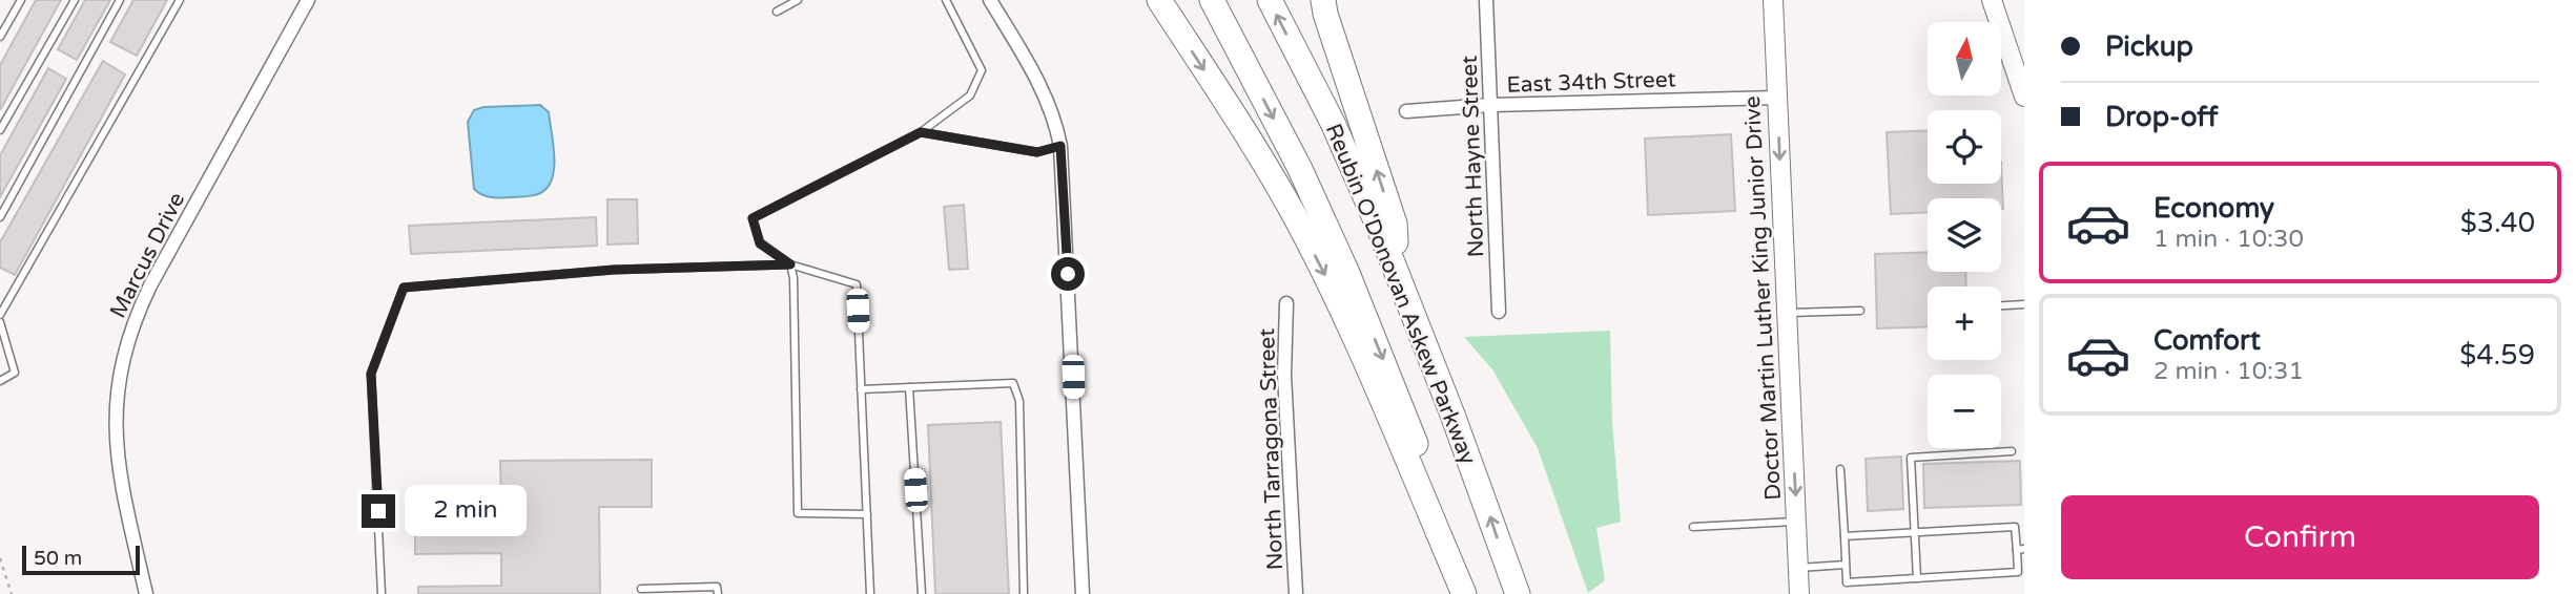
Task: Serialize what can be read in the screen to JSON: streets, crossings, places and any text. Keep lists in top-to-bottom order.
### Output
{
  "streets": {
    "highway": ["Reubin O'Donovan Askew Parkway"],
    "main road": ["Doctor Martin Luther King Junior Drive"],
    "street": [
      "East 34th Street",
      "North Hayne Street",
      "Marcus Drive",
      "North Tarragona Street"
    ]
  },
  "crossings": [
    ["East 34th Street", "North Hayne Street"],
    ["East 34th Street", "Doctor Martin Luther King Junior Drive"]
  ],
  "one_way": ["Doctor Martin Luther King Junior Drive"],
  "scale_bar": "50 m",
  "north": "top",
  "page": {
    "banner": ["Pickup", "Drop-off"],
    "map_buttons": ["+", "−"],
    "list": [
      {
        "name": "Economy",
        "note": "1 min · 10:30",
        "value": "$3.40"
      },
      {
        "name": "Comfort",
        "note": "2 min · 10:31",
        "value": "$4.59"
      }
    ],
    "buttons": "Confirm",
    "bubble": "2 min",
    "scale": "50 m"
  }
}
